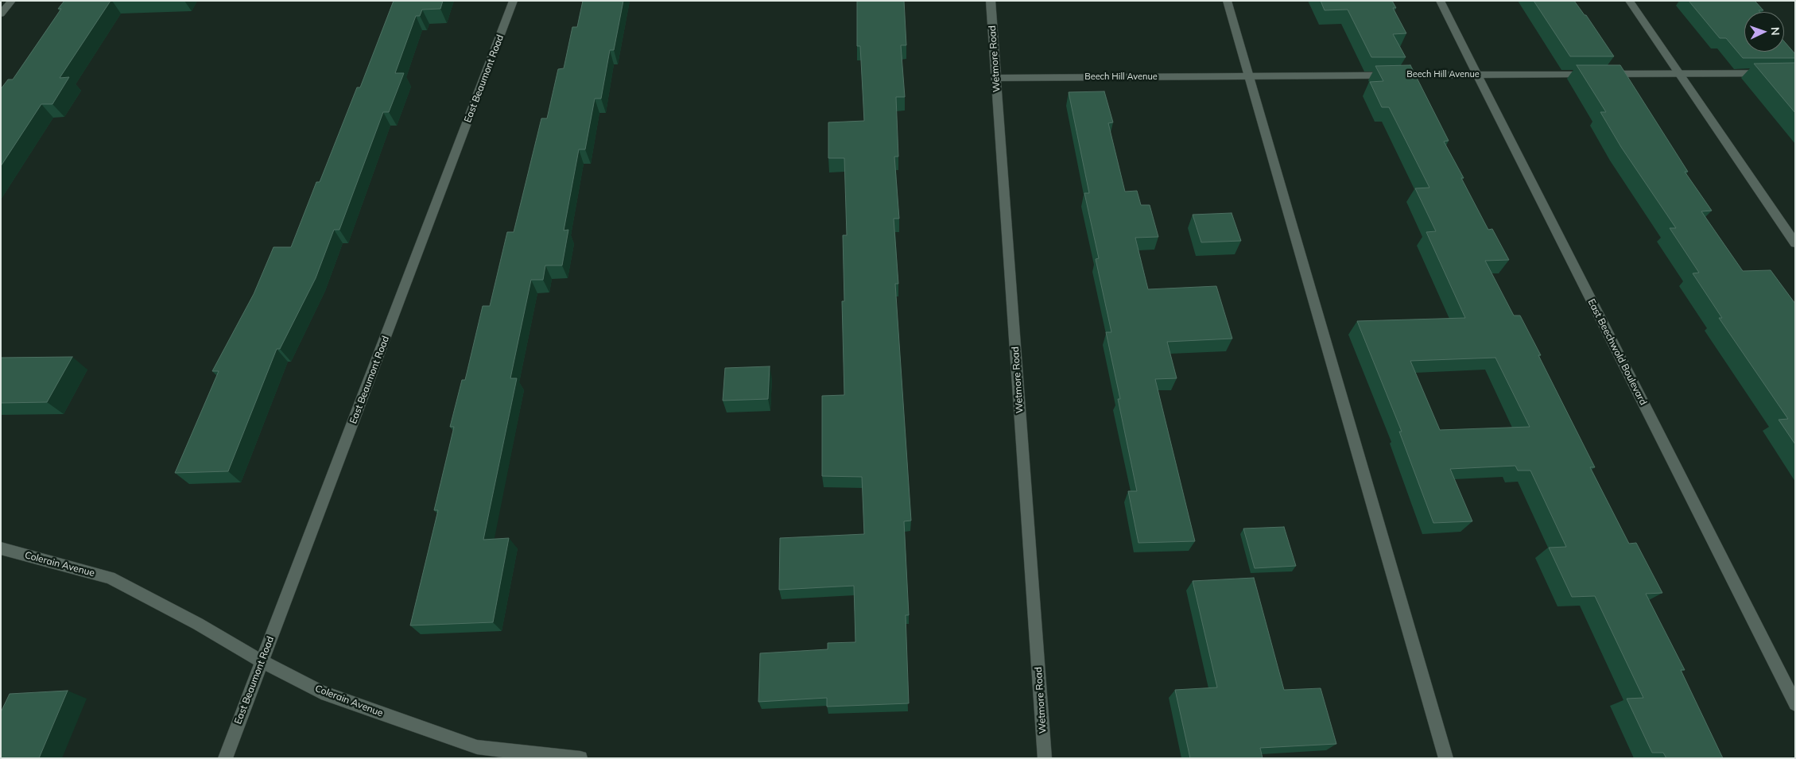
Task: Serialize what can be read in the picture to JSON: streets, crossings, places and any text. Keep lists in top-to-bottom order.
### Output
{
  "streets": {
    "street": [
      "Wetmore Road",
      "Beech Hill Avenue",
      "East Beaumont Road",
      "East Beechwold Boulevard",
      "Colerain Avenue"
    ]
  },
  "crossings": [
    ["Wetmore Road", "Beech Hill Avenue"],
    ["Beech Hill Avenue", "East Beechwold Boulevard"],
    ["East Beaumont Road", "Colerain Avenue"]
  ],
  "north": "right"
}
